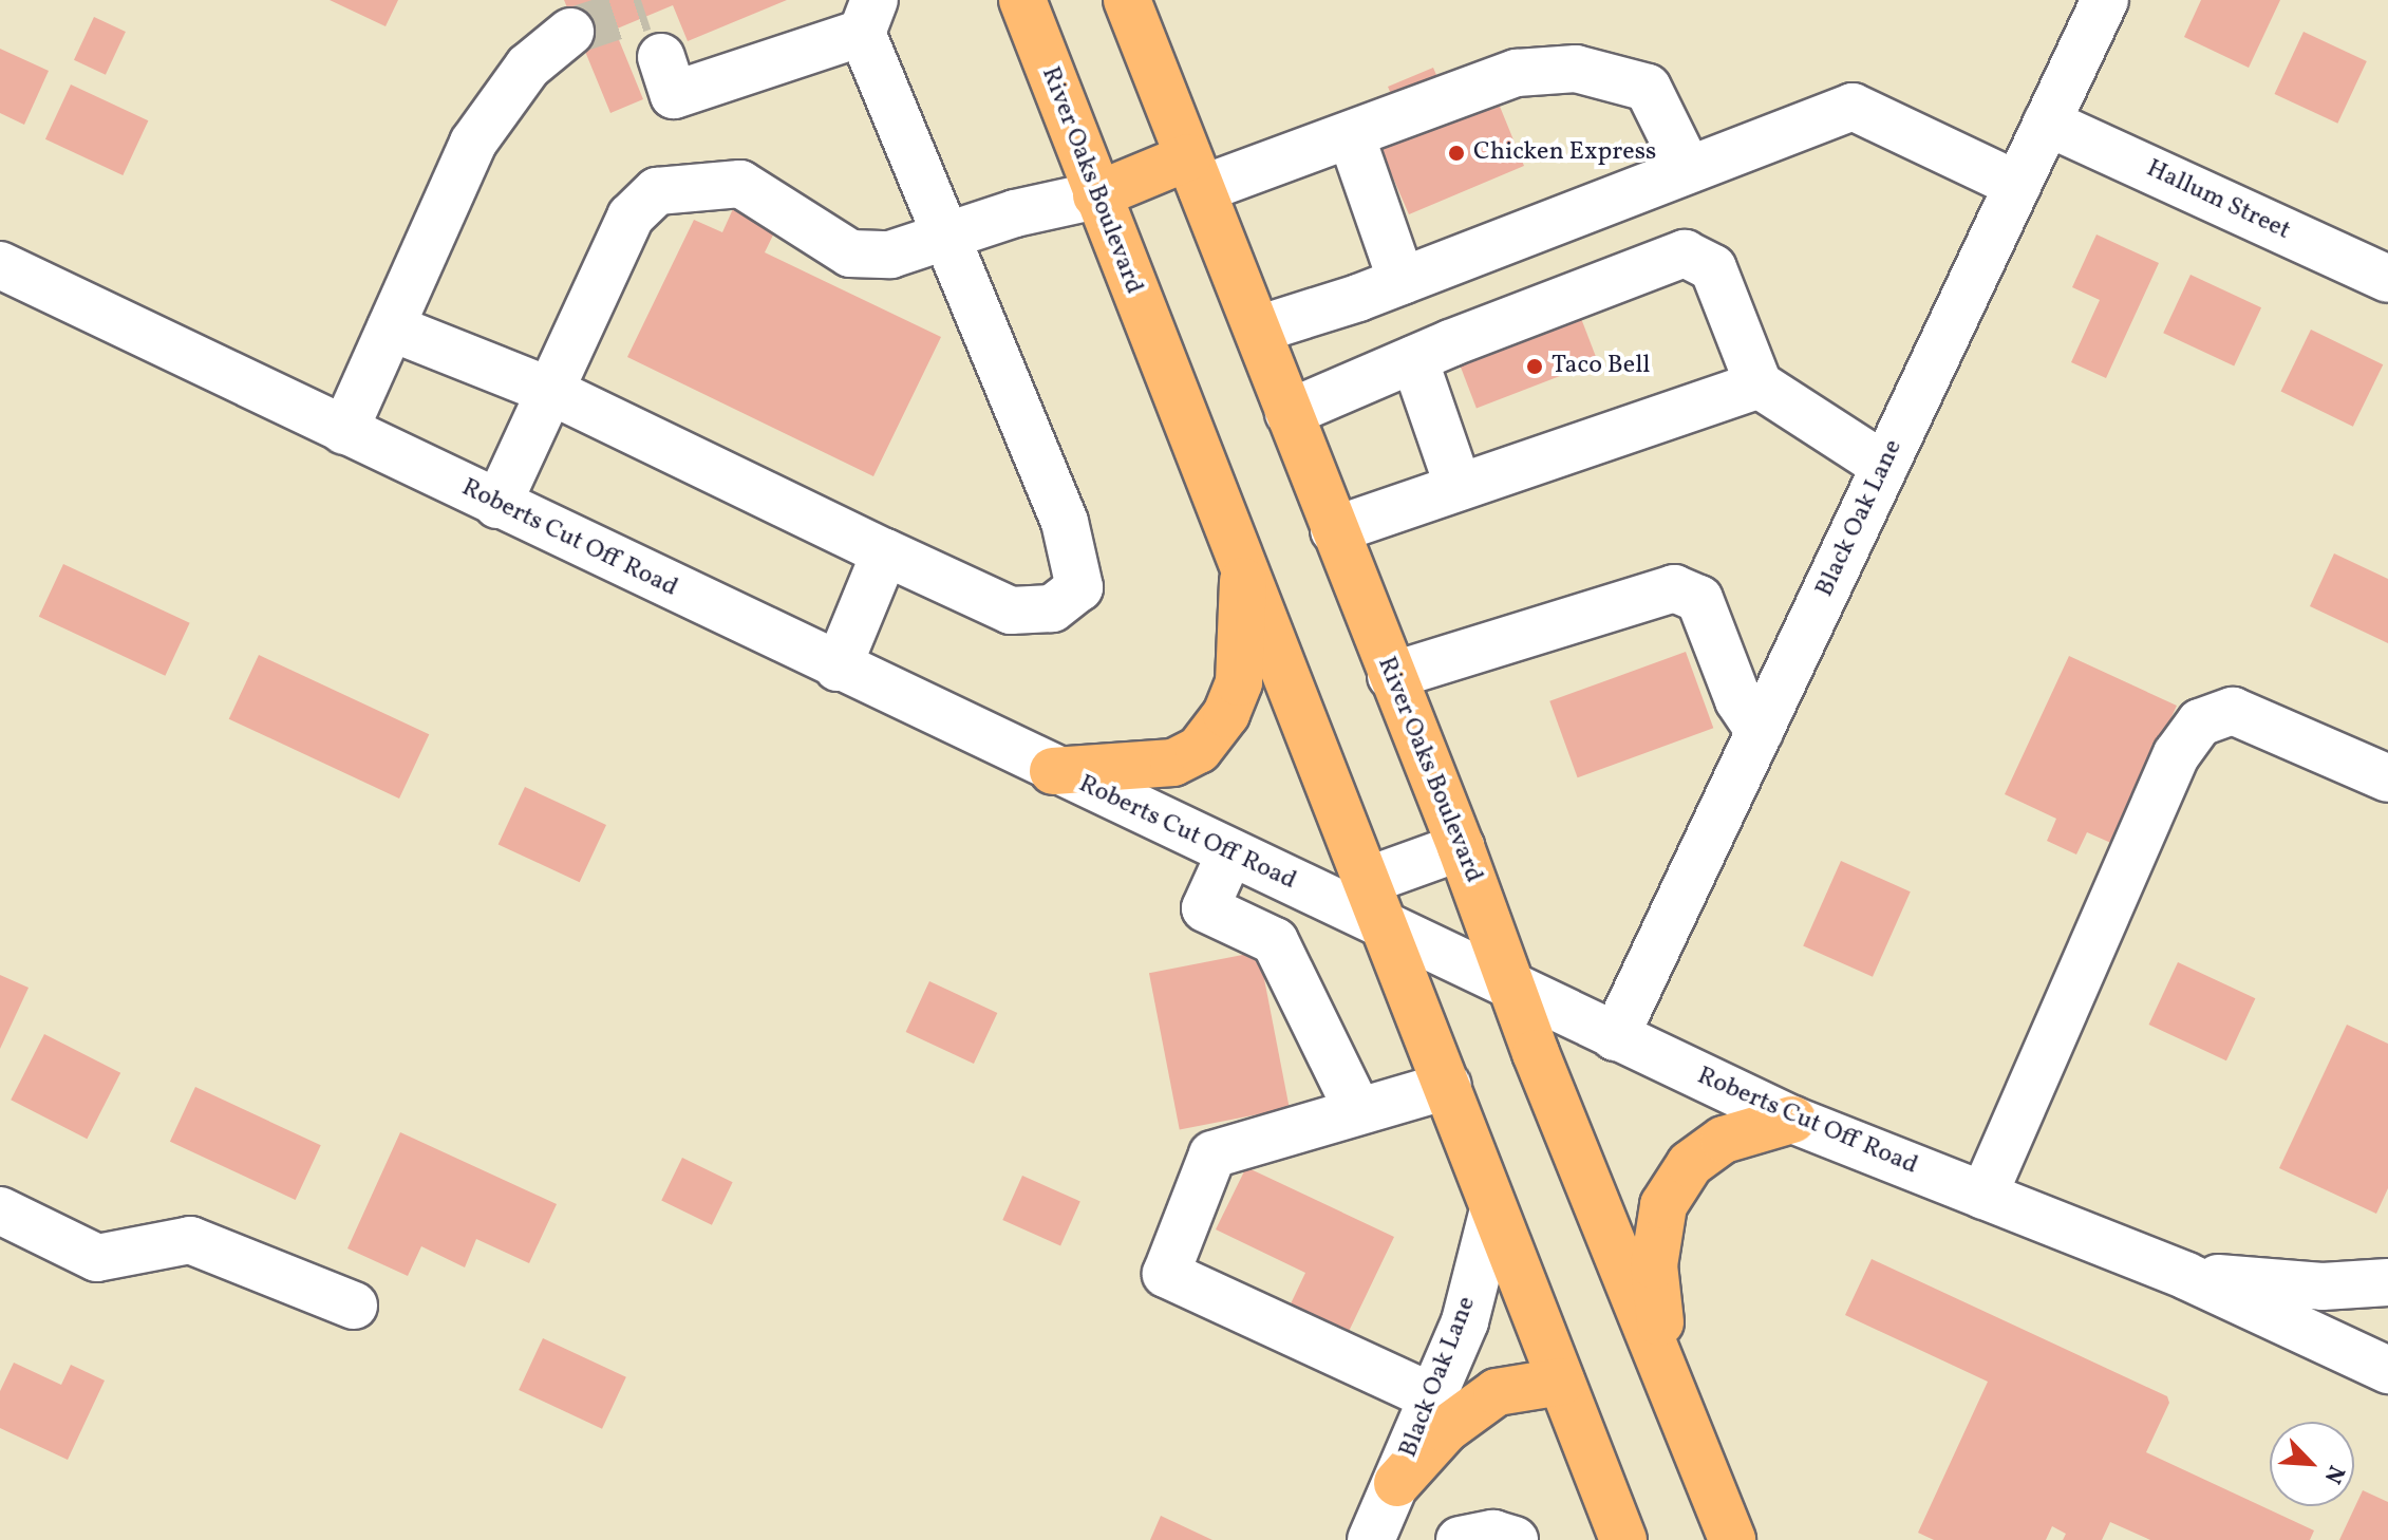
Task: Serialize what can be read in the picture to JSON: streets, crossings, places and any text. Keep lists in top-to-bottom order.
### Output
{
  "streets": {
    "main road": ["River Oaks Boulevard"],
    "street": ["Hallum Street", "Black Oak Lane", "Roberts Cut Off Road"]
  },
  "crossings": [
    ["River Oaks Boulevard", "Black Oak Lane"],
    ["River Oaks Boulevard", "Roberts Cut Off Road"],
    ["Hallum Street", "Black Oak Lane"],
    ["Black Oak Lane", "Roberts Cut Off Road"]
  ],
  "places": ["Chicken Express", "Taco Bell"],
  "north": "bottom right"
}
